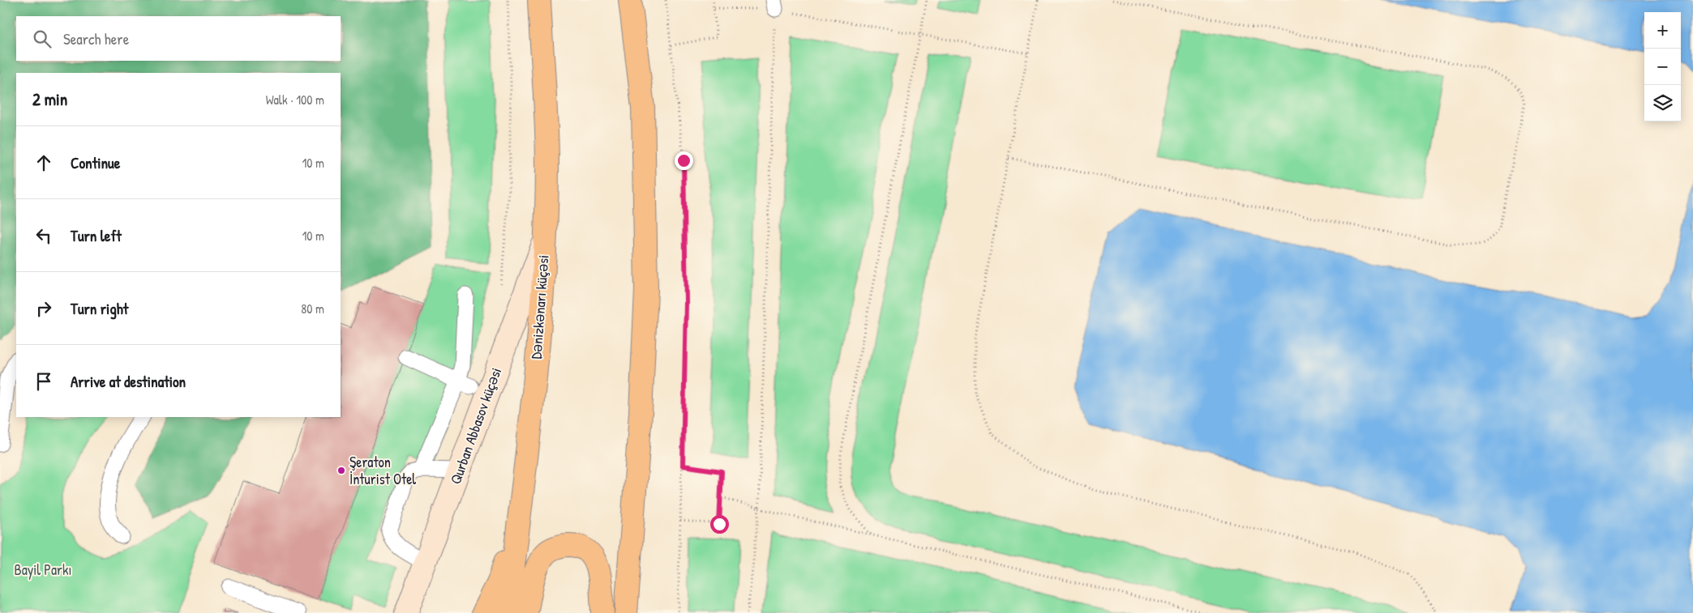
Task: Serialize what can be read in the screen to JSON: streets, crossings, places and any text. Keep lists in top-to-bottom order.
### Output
{
  "streets": {
    "highway": ["Dənizkənarı küçəsi"],
    "street": ["Qurban Abbasov küçəsi"]
  },
  "crossings": [
    ["Dənizkənarı küçəsi", "Qurban Abbasov küçəsi"]
  ],
  "parks": ["Bayil Parkı"],
  "places": ["Şeraton İnturist Otel"],
  "page": {
    "map_buttons": ["+", "−"],
    "search": "Search here",
    "heading": ["2 min", "Walk · 100 m"],
    "list": [
      ["Continue", "10 m"],
      ["Turn left", "10 m"],
      ["Turn right", "80 m"],
      "Arrive at destination"
    ]
  }
}
